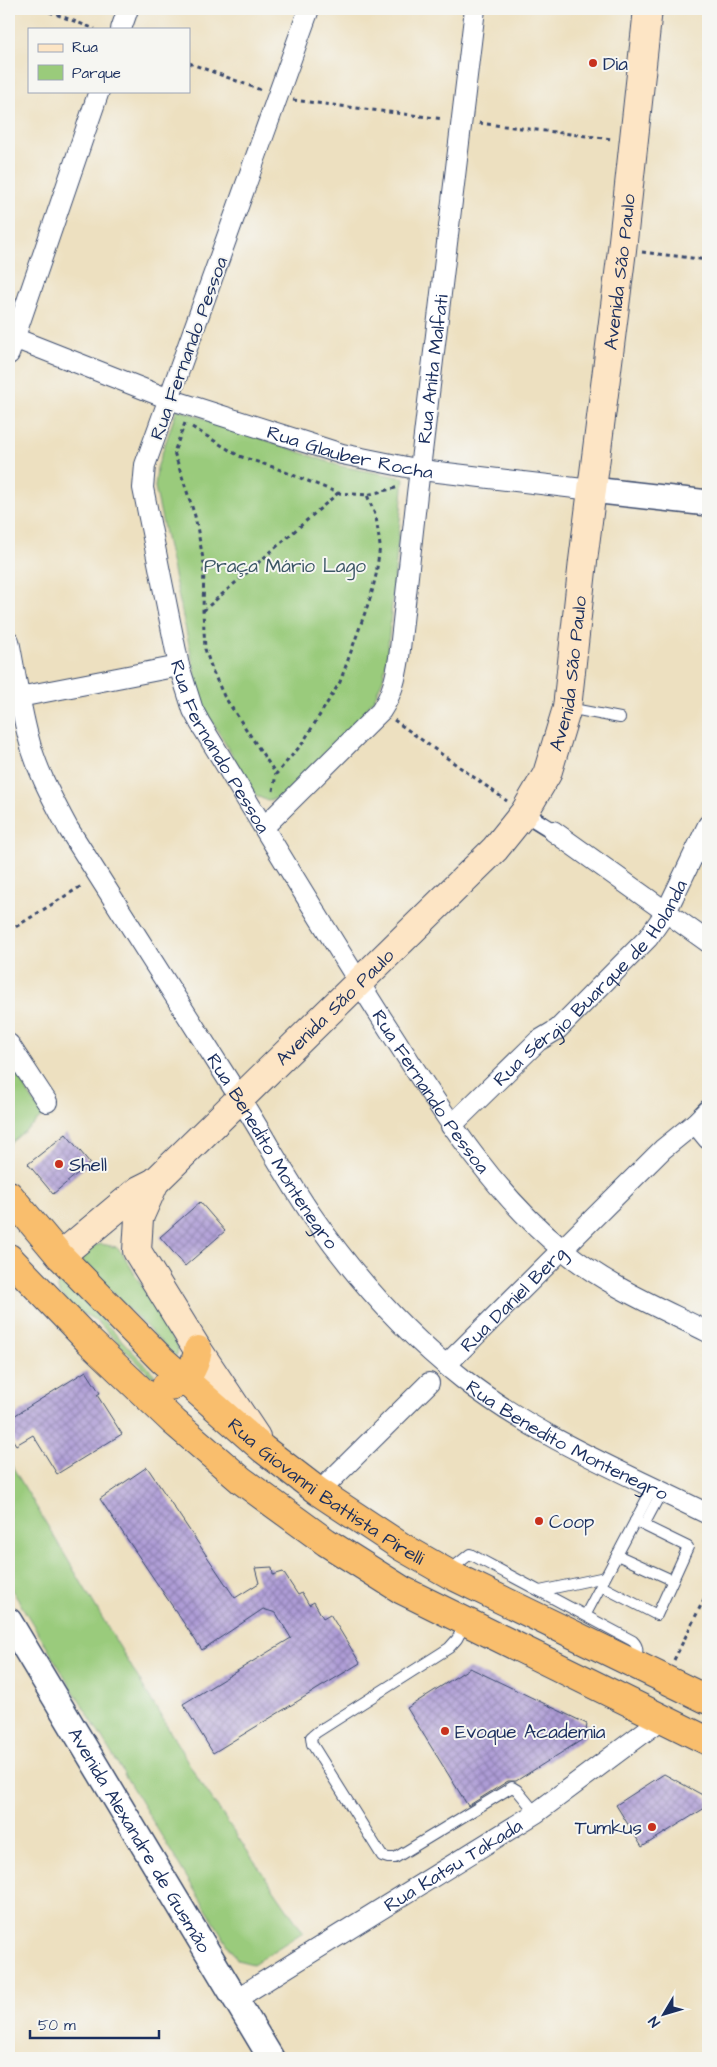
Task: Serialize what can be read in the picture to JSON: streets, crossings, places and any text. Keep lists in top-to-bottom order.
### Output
{
  "streets": {
    "highway": ["Rua Giovanni Battista Pirelli"],
    "main road": ["Avenida São Paulo"],
    "street": [
      "Rua Fernando Pessoa",
      "Rua Anita Malfati",
      "Rua Glauber Rocha",
      "Rua Sérgio Buarque de Holanda",
      "Rua Benedito Montenegro",
      "Rua Daniel Berg",
      "Avenida Alexandre de Gusmão",
      "Rua Katsu Takada"
    ]
  },
  "crossings": [
    ["Avenida São Paulo", "Rua Fernando Pessoa"],
    ["Avenida São Paulo", "Rua Glauber Rocha"],
    ["Avenida São Paulo", "Rua Benedito Montenegro"],
    ["Avenida São Paulo", "Rua Giovanni Battista Pirelli"],
    ["Rua Fernando Pessoa", "Rua Anita Malfati"],
    ["Rua Fernando Pessoa", "Rua Glauber Rocha"],
    ["Rua Fernando Pessoa", "Rua Sérgio Buarque de Holanda"],
    ["Rua Fernando Pessoa", "Rua Daniel Berg"],
    ["Rua Anita Malfati", "Rua Glauber Rocha"],
    ["Rua Benedito Montenegro", "Rua Daniel Berg"],
    ["Rua Daniel Berg", "Rua Giovanni Battista Pirelli"],
    ["Rua Giovanni Battista Pirelli", "Rua Katsu Takada"],
    ["Avenida Alexandre de Gusmão", "Rua Katsu Takada"]
  ],
  "parks": ["Praça Mário Lago"],
  "places": [
    "Dia",
    "Shell",
    "Coop",
    "Evoque Academia",
    "Tumkus"
  ],
  "legend": ["Rua", "Parque"],
  "scale_bar": "50 m",
  "north": "bottom left"
}
